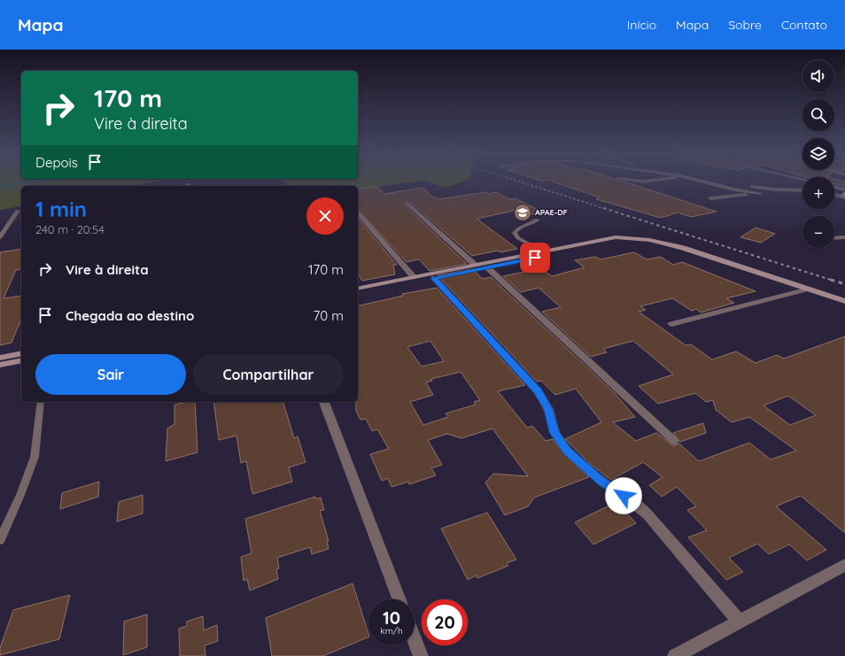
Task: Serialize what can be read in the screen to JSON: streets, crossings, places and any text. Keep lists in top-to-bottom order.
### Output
{
  "places": {
    "school or university": ["APAE-DF"]
  },
  "page": {
    "header": "Mapa",
    "nav": [
      "Início",
      "Mapa",
      "Sobre",
      "Contato"
    ],
    "map_buttons": ["+", "−"],
    "turn": ["170 m", "Vire à direita"],
    "then": "Depois",
    "heading": ["1 min", "240 m · 20:54"],
    "list": [
      {
        "name": "Vire à direita",
        "value": "170 m"
      },
      {
        "name": "Chegada ao destino",
        "value": "70 m"
      }
    ],
    "buttons": ["Sair", "Compartilhar"],
    "speed": "10 km/h",
    "limit": "20"
  }
}
